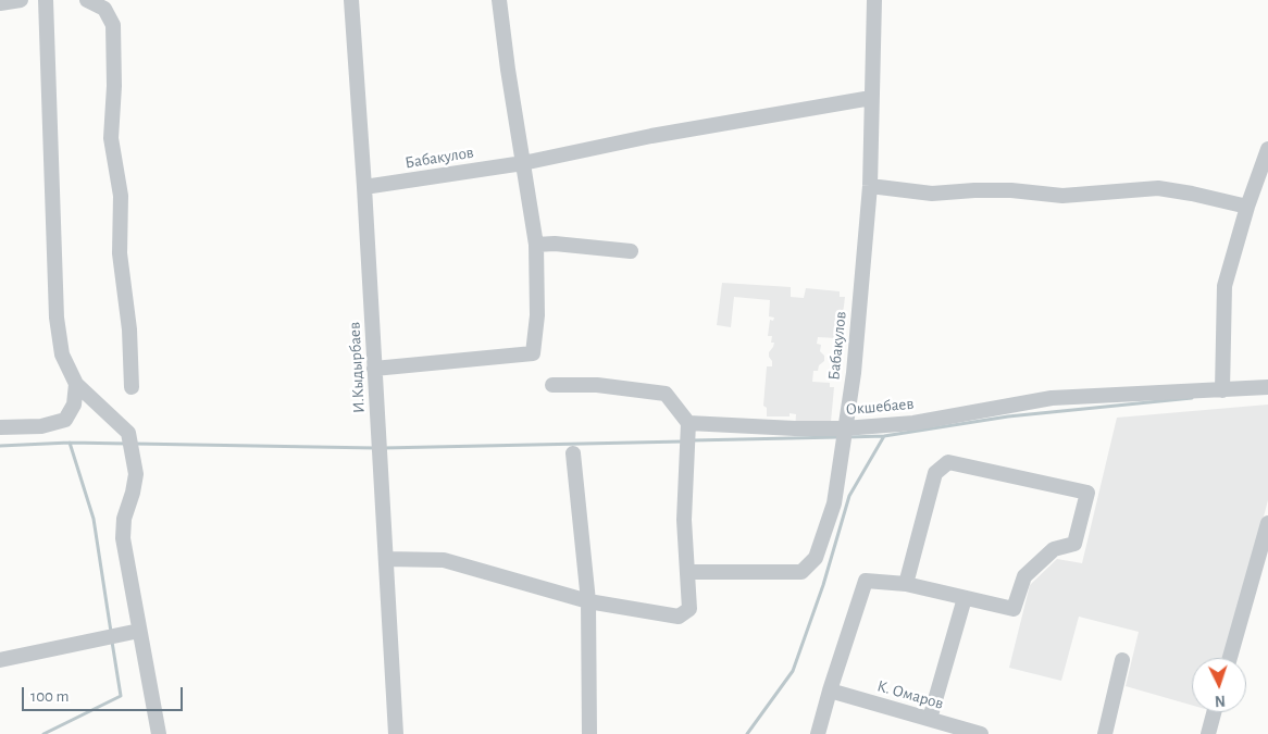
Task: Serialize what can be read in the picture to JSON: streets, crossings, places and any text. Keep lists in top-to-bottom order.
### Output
{
  "streets": {
    "street": [
      "Бабакулов",
      "И.Кыдырбаев",
      "Окшебаев",
      "К. Омаров"
    ]
  },
  "crossings": [
    ["Бабакулов", "И.Кыдырбаев"],
    ["Бабакулов", "Окшебаев"]
  ],
  "scale_bar": "100 m",
  "north": "bottom"
}
